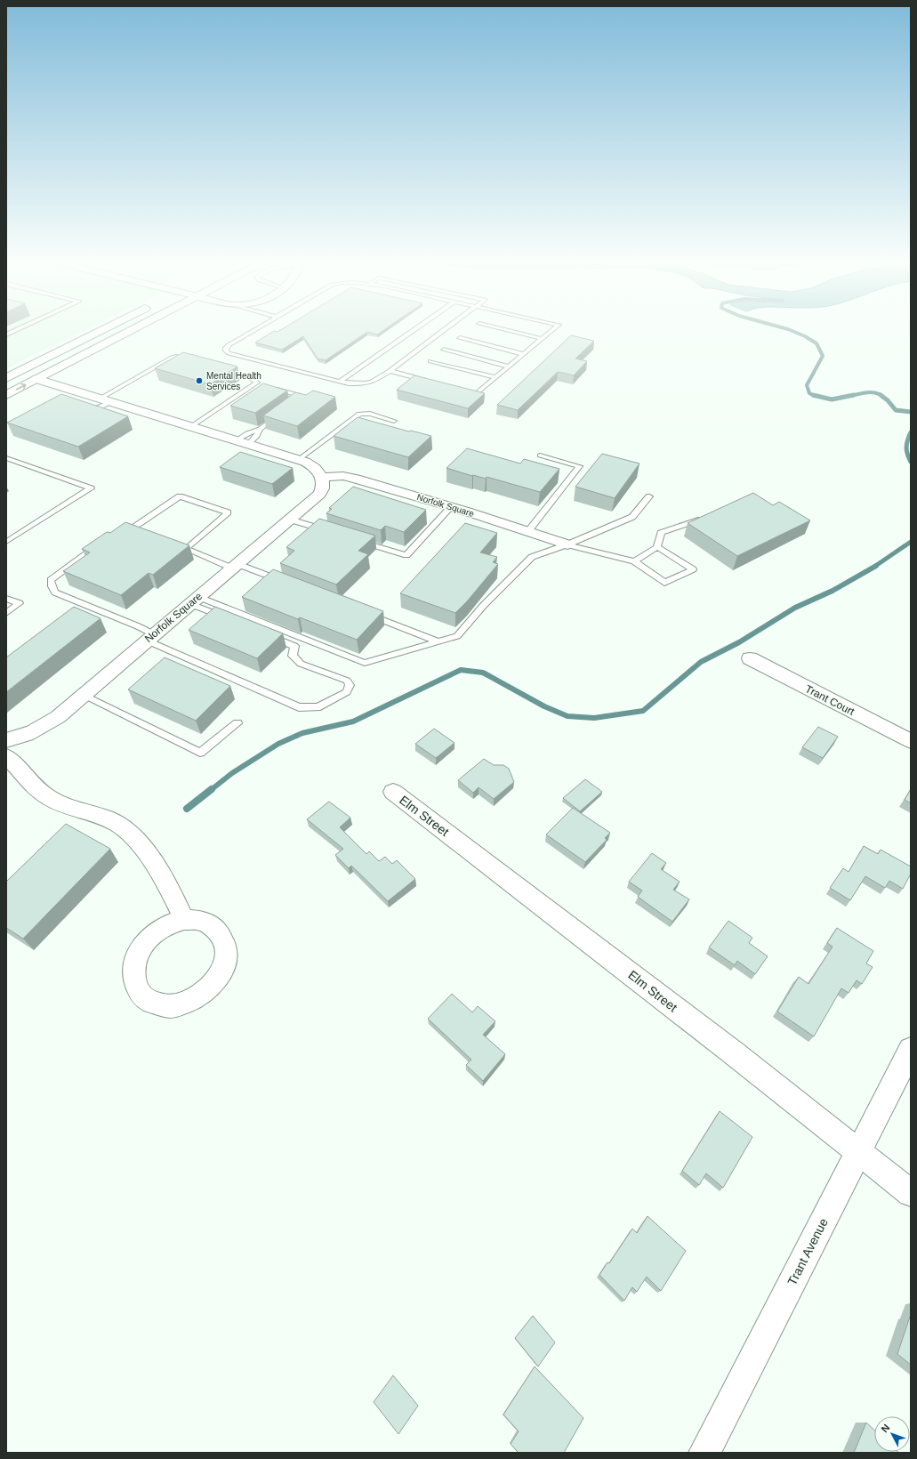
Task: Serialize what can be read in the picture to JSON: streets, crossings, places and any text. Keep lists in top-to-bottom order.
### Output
{
  "streets": {
    "street": [
      "Norfolk Square",
      "Trant Court",
      "Elm Street",
      "Trant Avenue"
    ]
  },
  "crossings": [
    ["Elm Street", "Trant Avenue"]
  ],
  "places": ["Mental Health Services"],
  "north": "top left"
}
